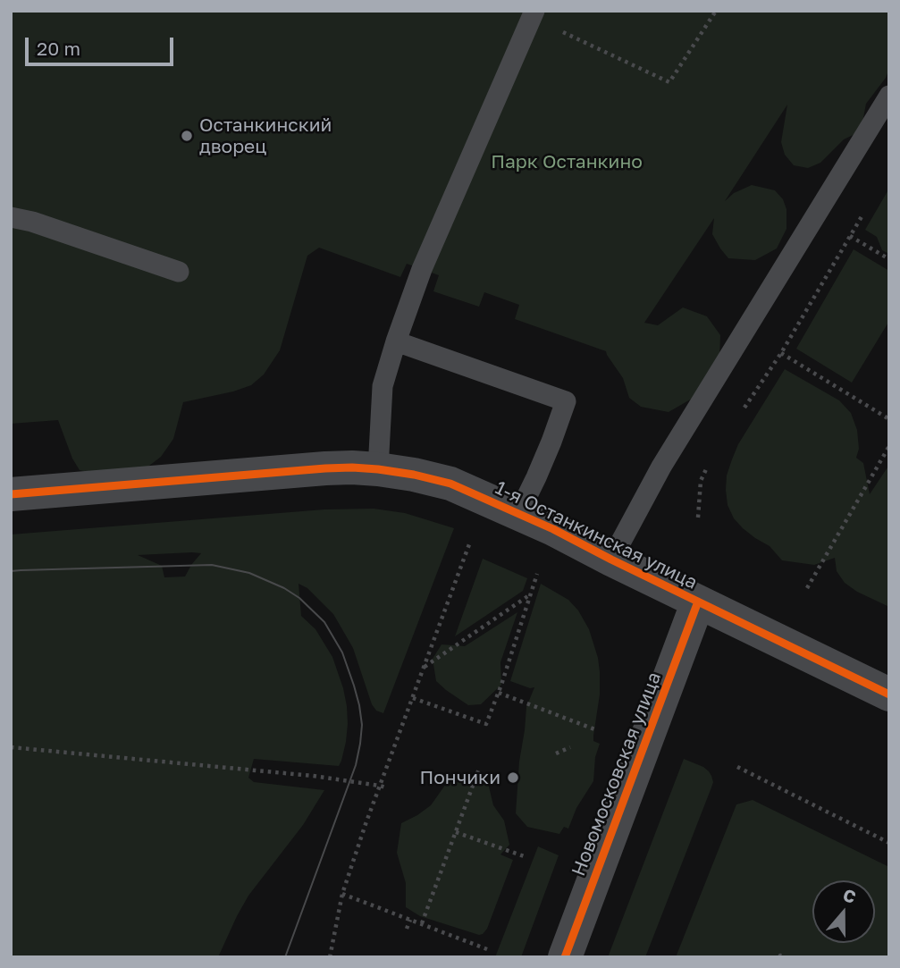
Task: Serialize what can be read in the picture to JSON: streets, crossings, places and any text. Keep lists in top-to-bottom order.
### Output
{
  "streets": {
    "street": ["1-я Останкинская улица", "Новомосковская улица"]
  },
  "crossings": [
    ["1-я Останкинская улица", "Новомосковская улица"]
  ],
  "parks": ["Парк Останкино"],
  "places": ["Останкинский дворец", "Пончики"],
  "scale_bar": "20 m",
  "north": "top"
}
